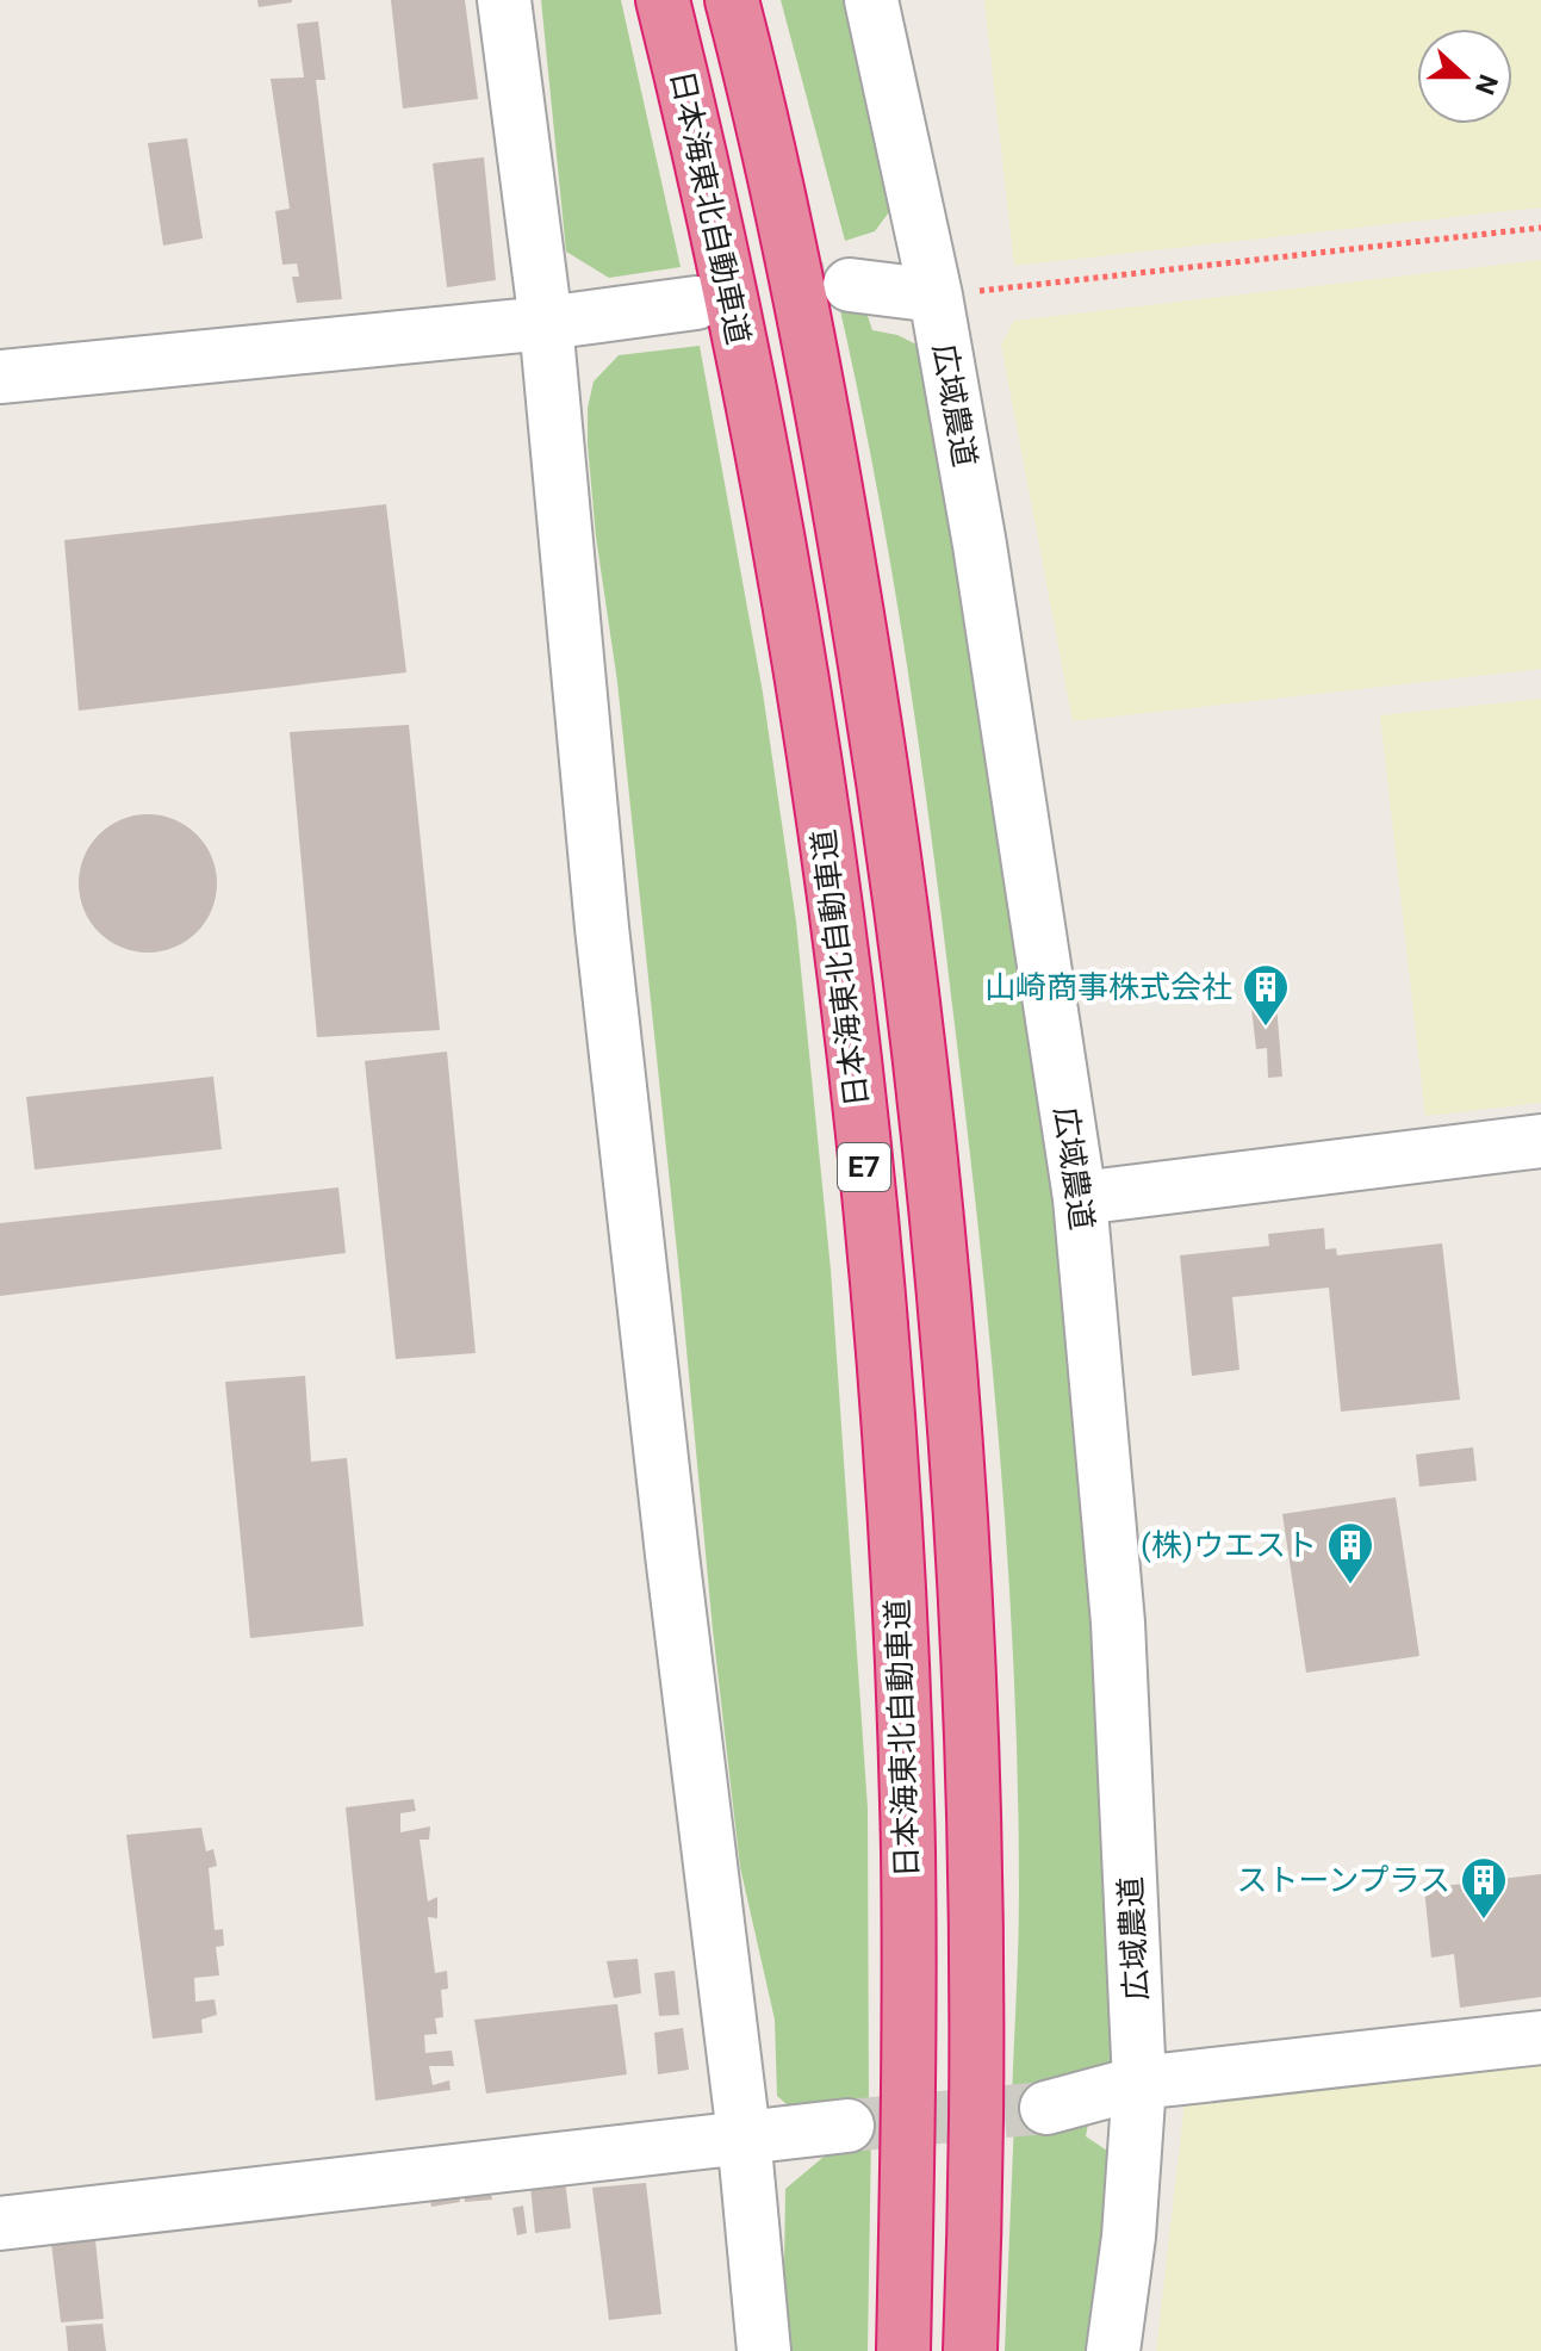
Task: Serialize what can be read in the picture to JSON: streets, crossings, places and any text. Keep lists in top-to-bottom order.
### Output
{
  "streets": {
    "highway": ["日本海東北自動車道", "E7"],
    "street": ["広域農道"]
  },
  "places": {
    "building": ["山崎商事株式会社", "(株)ウエスト", "ストーンプラス"]
  },
  "north": "right"
}
